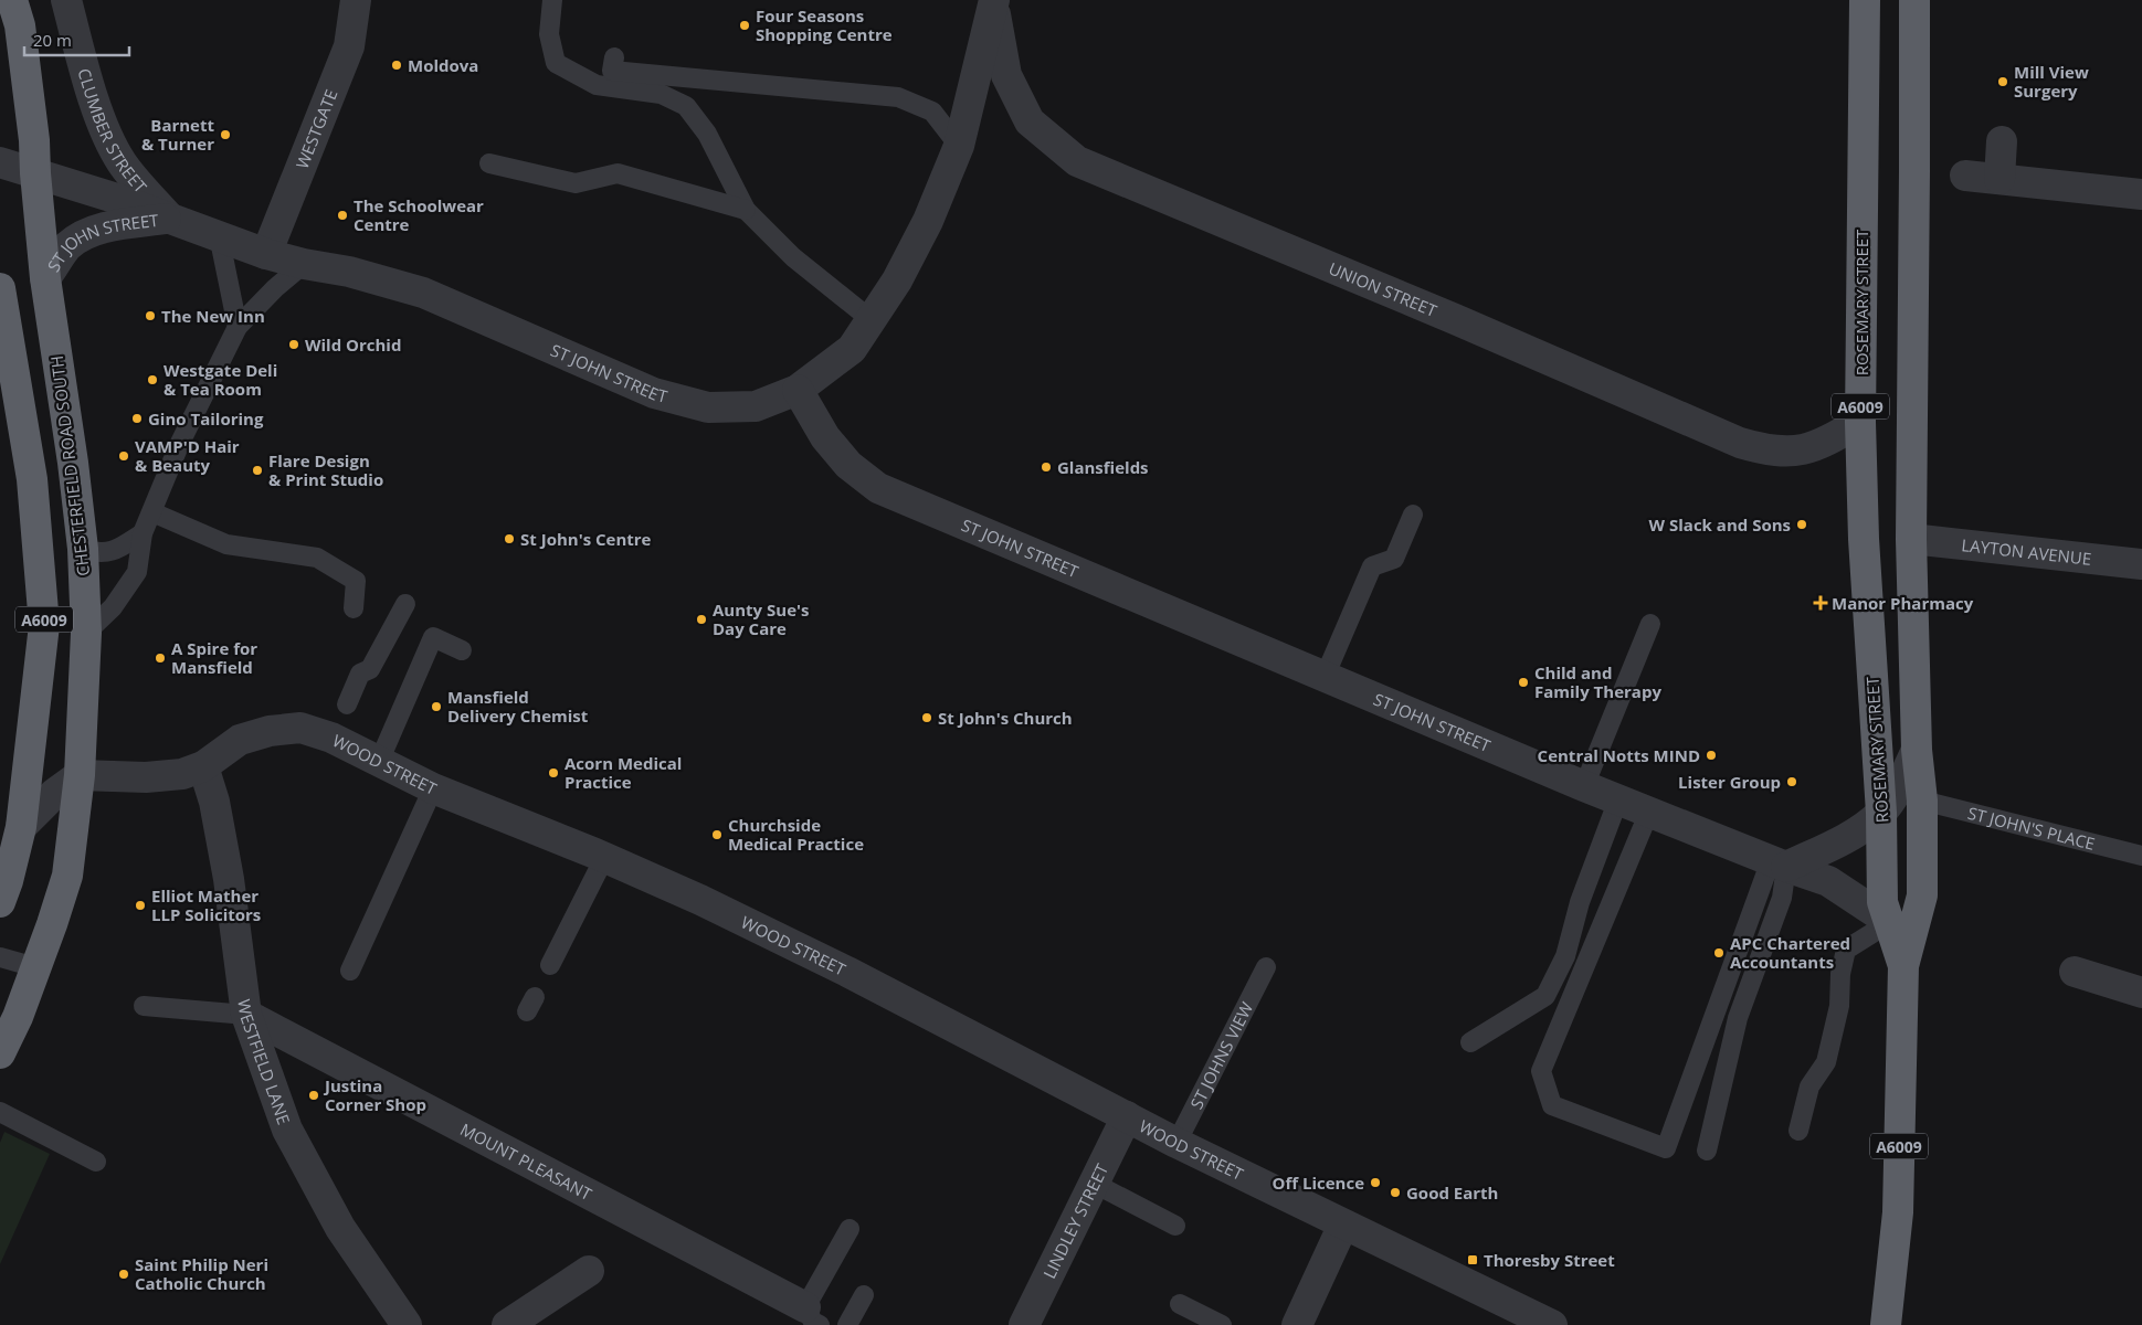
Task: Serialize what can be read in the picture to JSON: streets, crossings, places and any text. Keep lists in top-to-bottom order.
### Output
{
  "streets": {
    "highway": ["ROSEMARY STREET", "A6009", "CHESTERFIELD ROAD SOUTH"],
    "street": [
      "CLUMBER STREET",
      "WESTGATE",
      "ST JOHN STREET",
      "UNION STREET",
      "LAYTON AVENUE",
      "WOOD STREET",
      "WESTFIELD LANE",
      "MOUNT PLEASANT",
      "LINDLEY STREET"
    ],
    "lane": ["ST JOHN'S PLACE", "ST JOHNS VIEW"]
  },
  "crossings": [
    ["CLUMBER STREET", "ST JOHN STREET"],
    ["WESTGATE", "ST JOHN STREET"],
    ["ST JOHN STREET", "ROSEMARY STREET"],
    ["ST JOHN STREET", "CHESTERFIELD ROAD SOUTH"],
    ["UNION STREET", "ROSEMARY STREET"],
    ["ROSEMARY STREET", "LAYTON AVENUE"],
    ["ROSEMARY STREET", "ST JOHN'S PLACE"],
    ["CHESTERFIELD ROAD SOUTH", "WOOD STREET"],
    ["WOOD STREET", "ST JOHNS VIEW"],
    ["WOOD STREET", "WESTFIELD LANE"],
    ["WOOD STREET", "LINDLEY STREET"],
    ["WESTFIELD LANE", "MOUNT PLEASANT"]
  ],
  "places": {
    "other": [
      "Four Seasons Shopping Centre",
      "Moldova",
      "Mill View Surgery",
      "Barnett & Turner",
      "The Schoolwear Centre",
      "The New Inn",
      "Wild Orchid",
      "Westgate Deli & Tea Room",
      "Gino Tailoring",
      "VAMP'D Hair & Beauty",
      "Glansfields",
      "Flare Design & Print Studio",
      "W Slack and Sons",
      "St John's Centre",
      "Aunty Sue's Day Care",
      "A Spire for Mansfield",
      "Child and Family Therapy",
      "Mansfield Delivery Chemist",
      "St John's Church",
      "Central Notts MIND",
      "Acorn Medical Practice",
      "Lister Group",
      "Churchside Medical Practice",
      "Elliot Mather LLP Solicitors",
      "APC Chartered Accountants",
      "Justina Corner Shop",
      "Off Licence",
      "Good Earth",
      "Saint Philip Neri Catholic Church"
    ],
    "health": ["Manor Pharmacy"],
    "transit": ["Thoresby Street"]
  },
  "scale_bar": "20 m"
}
